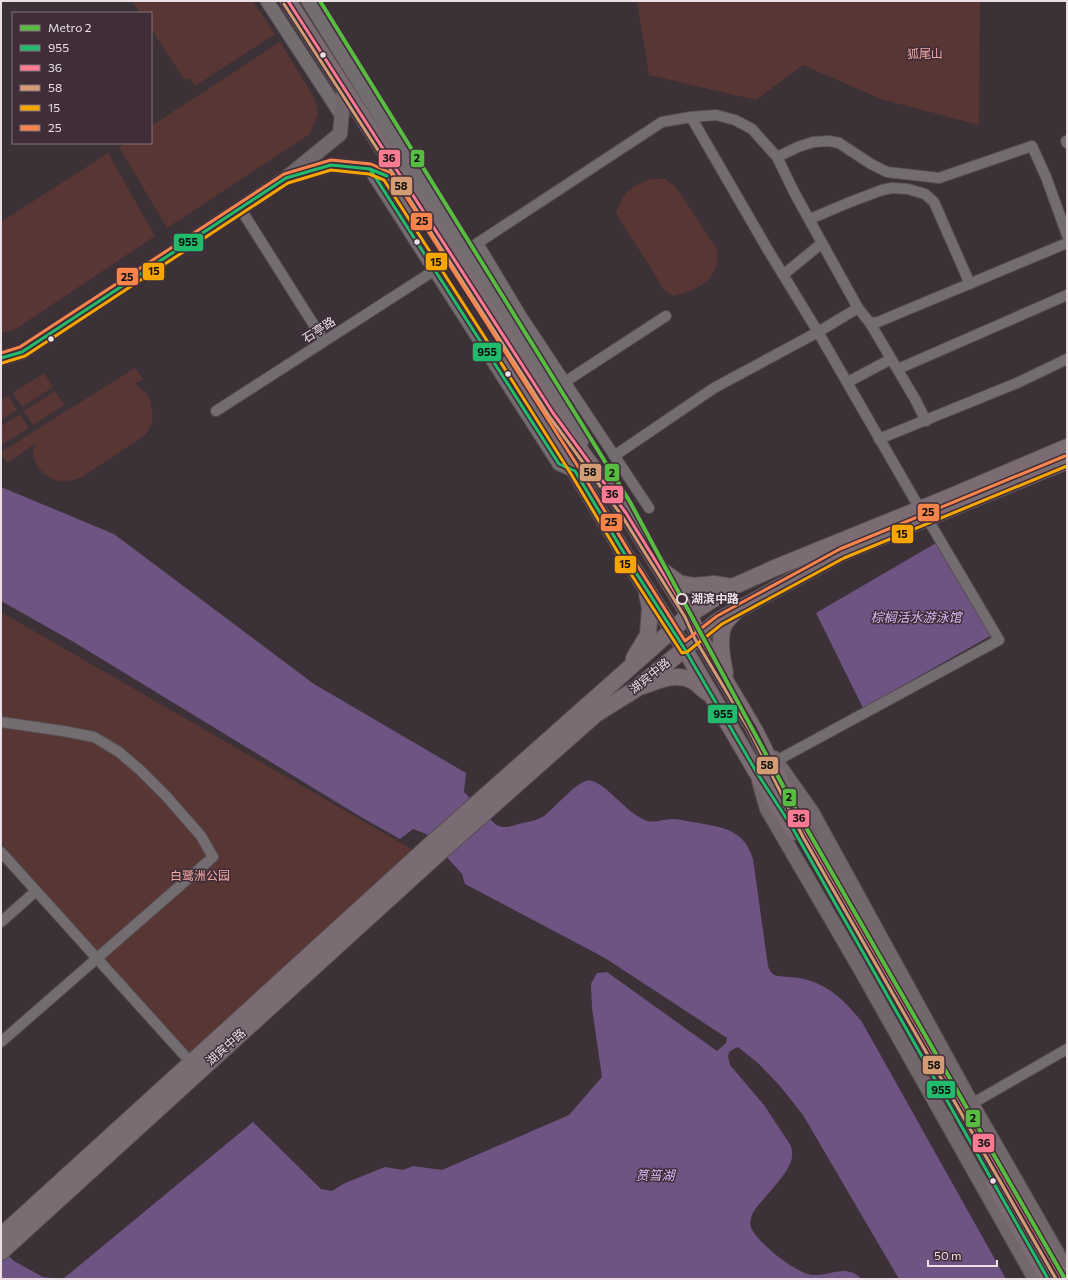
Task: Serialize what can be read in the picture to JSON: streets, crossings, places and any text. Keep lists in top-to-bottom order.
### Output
{
  "streets": {
    "main road": ["湖宾中路"],
    "street": ["石亭路"]
  },
  "water": ["棕榈活水游泳馆", "筼筜湖"],
  "parks": ["狐尾山", "白鹭洲公园"],
  "places": ["湖滨中路"],
  "lines": [
    "metro line 2",
    "transit line 36",
    "transit line 58",
    "transit line 25",
    "transit line 955",
    "transit line 15"
  ],
  "legend": [
    "Metro 2",
    "955",
    "36",
    "58",
    "15",
    "25"
  ],
  "scale_bar": "50 m"
}
